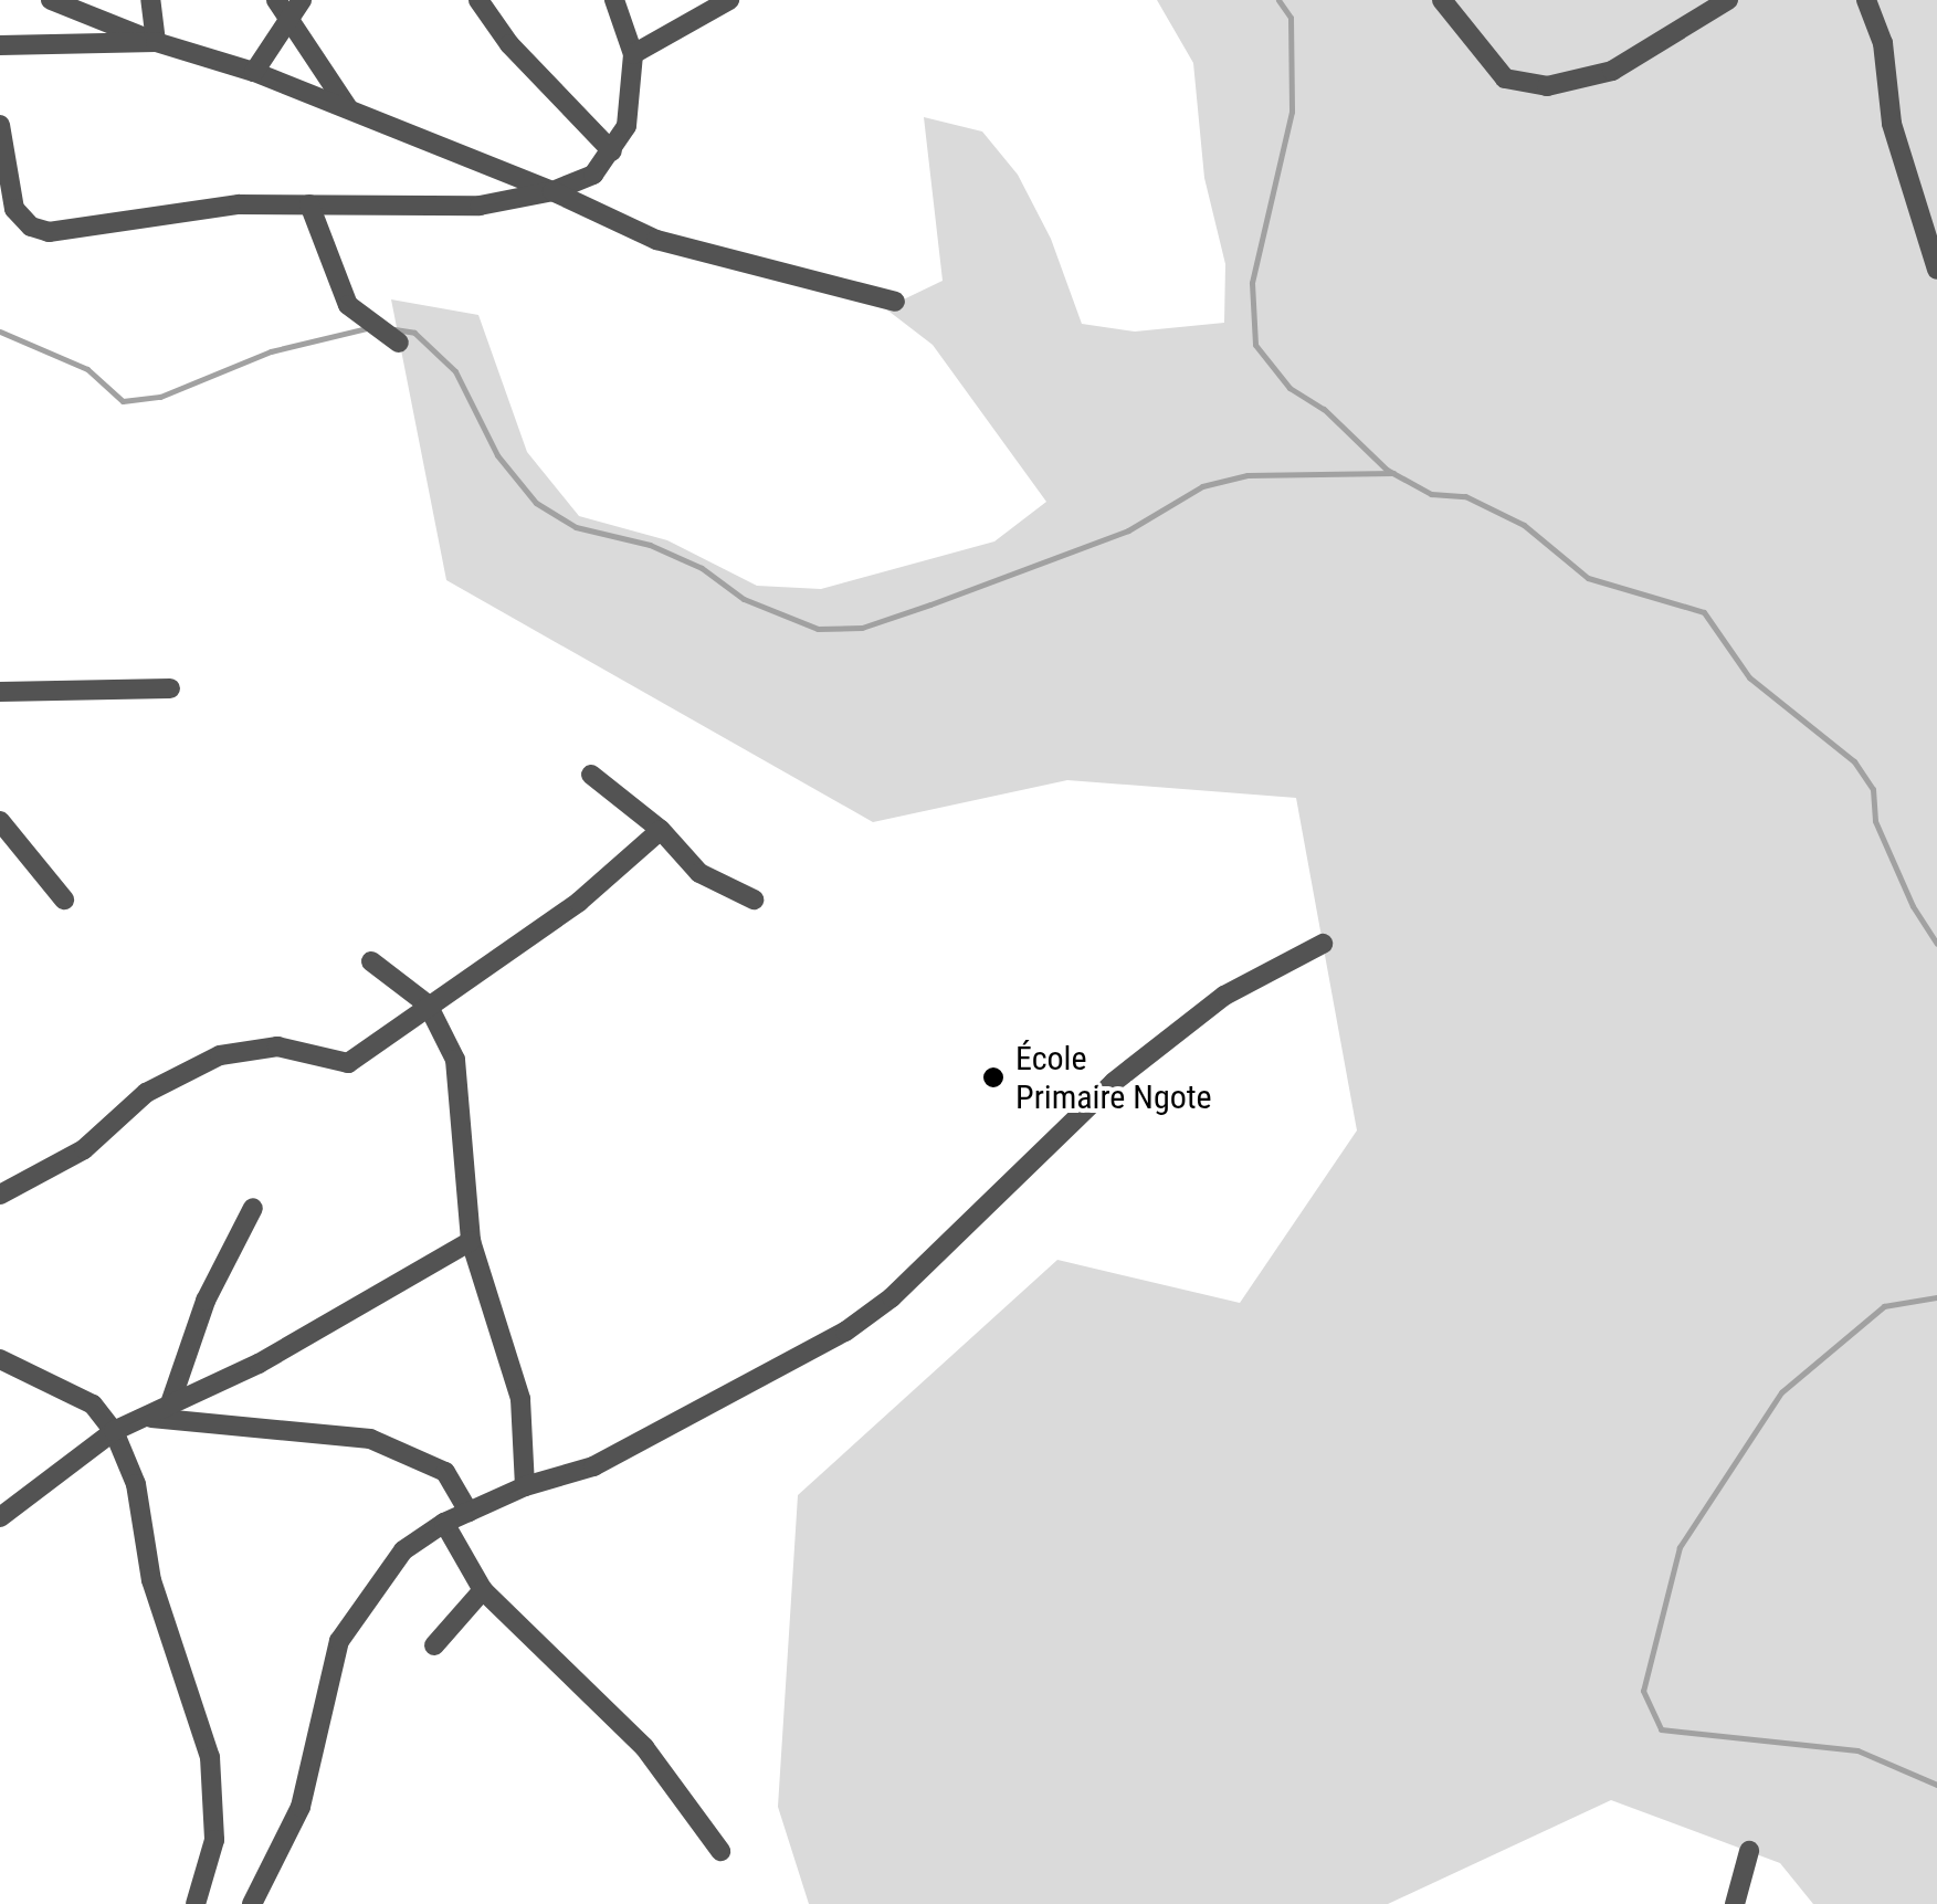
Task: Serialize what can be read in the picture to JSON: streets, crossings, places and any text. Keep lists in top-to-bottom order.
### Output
{
  "places": ["École Primaire Ngote"]
}
